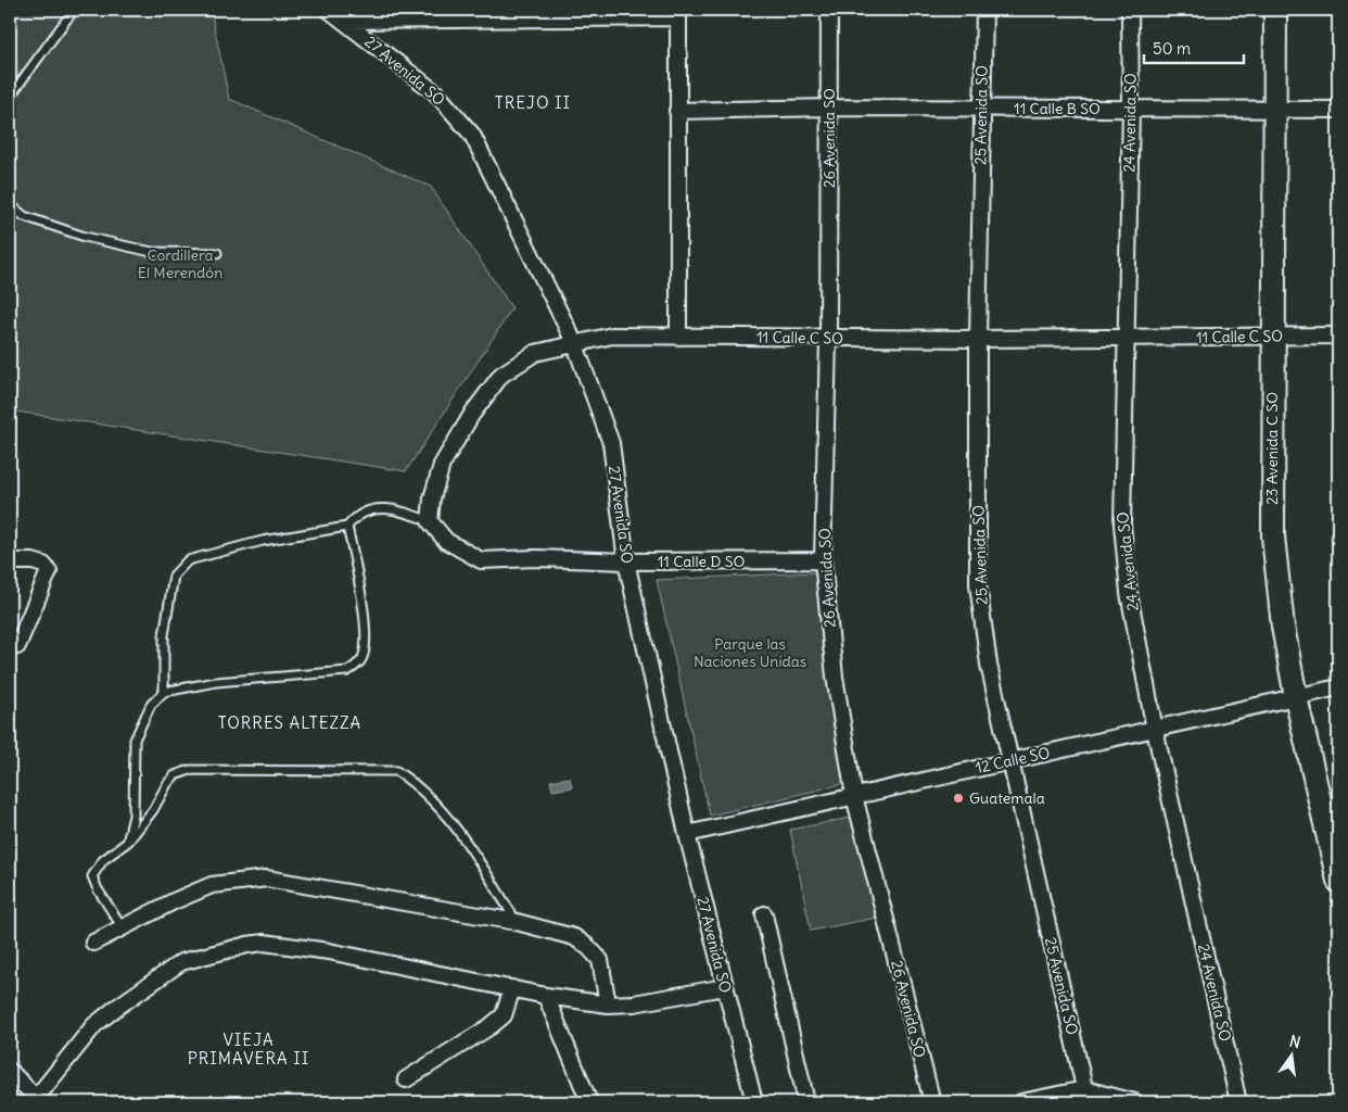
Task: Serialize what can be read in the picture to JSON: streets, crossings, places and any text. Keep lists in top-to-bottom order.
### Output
{
  "streets": {
    "street": [
      "27 Avenida SO",
      "11 Calle B SO",
      "25 Avenida SO",
      "24 Avenida SO",
      "26 Avenida SO",
      "11 Calle C SO",
      "23 Avenida C SO",
      "11 Calle D SO",
      "12 Calle SO"
    ]
  },
  "crossings": [
    ["27 Avenida SO", "11 Calle C SO"],
    ["27 Avenida SO", "11 Calle D SO"],
    ["27 Avenida SO", "12 Calle SO"],
    ["11 Calle B SO", "25 Avenida SO"],
    ["11 Calle B SO", "24 Avenida SO"],
    ["11 Calle B SO", "26 Avenida SO"],
    ["11 Calle B SO", "23 Avenida C SO"],
    ["25 Avenida SO", "11 Calle C SO"],
    ["25 Avenida SO", "12 Calle SO"],
    ["24 Avenida SO", "11 Calle C SO"],
    ["24 Avenida SO", "12 Calle SO"],
    ["26 Avenida SO", "11 Calle C SO"],
    ["26 Avenida SO", "11 Calle D SO"],
    ["26 Avenida SO", "12 Calle SO"],
    ["11 Calle C SO", "23 Avenida C SO"],
    ["11 Calle C SO", "11 Calle D SO"],
    ["23 Avenida C SO", "12 Calle SO"]
  ],
  "districts": ["TREJO II", "TORRES ALTEZZA", "VIEJA PRIMAVERA II"],
  "parks": ["Cordillera El Merendón", "Parque las Naciones Unidas"],
  "places": ["Guatemala"],
  "scale_bar": "50 m",
  "north": "top"
}
